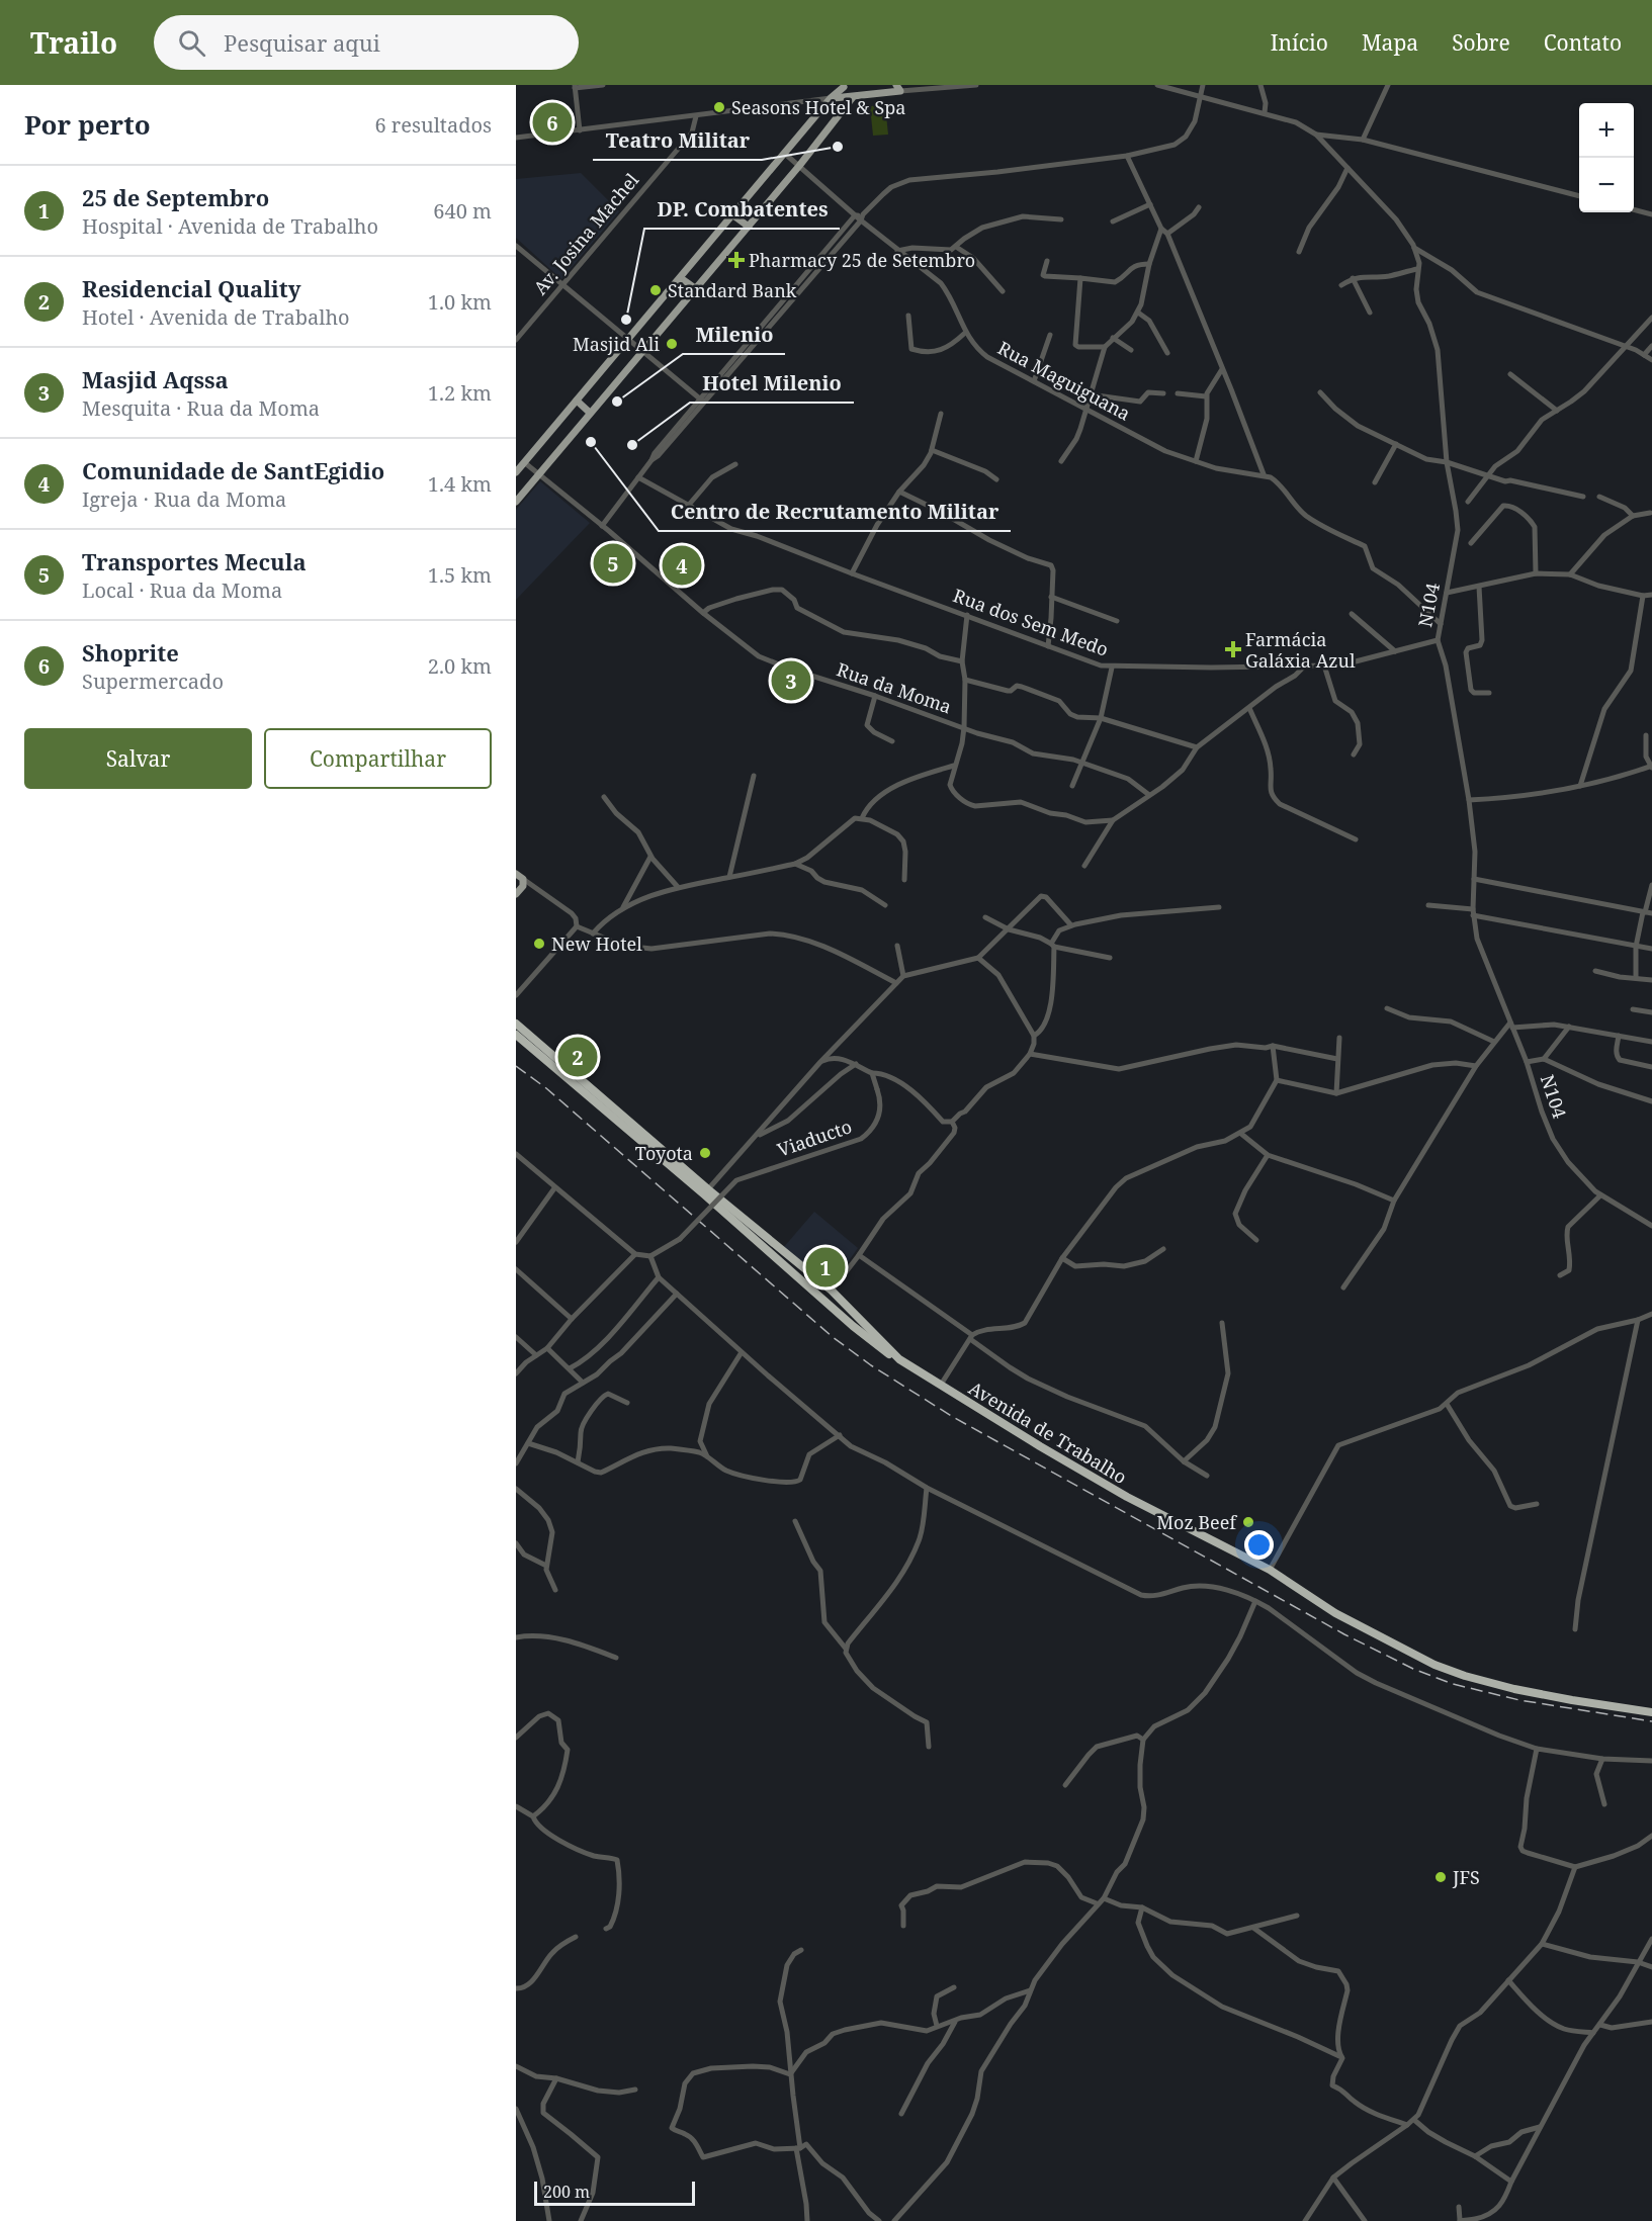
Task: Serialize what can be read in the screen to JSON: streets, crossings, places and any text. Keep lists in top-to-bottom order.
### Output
{
  "streets": {
    "highway": ["Avenida de Trabalho"],
    "street": [
      "Av. Josina Machel",
      "Rua Maguiguana",
      "N104",
      "Rua dos Sem Medo",
      "Rua da Moma",
      "Viaducto"
    ]
  },
  "crossings": [
    ["N104", "Rua dos Sem Medo"],
    ["Viaducto", "Avenida de Trabalho"]
  ],
  "places": {
    "other": [
      "Seasons Hotel & Spa",
      "Teatro Militar",
      "Standard Bank",
      "DP. Combatentes",
      "Masjid Ali",
      "Milenio",
      "Centro de Recrutamento Militar",
      "Hotel Milenio",
      "New Hotel",
      "Toyota",
      "Moz Beef",
      "JFS"
    ],
    "health": ["Pharmacy 25 de Setembro", "Farmácia Galáxia Azul"]
  },
  "scale_bar": "200 m",
  "page": {
    "header": "Trailo",
    "search": "Pesquisar aqui",
    "nav": [
      "Início",
      "Mapa",
      "Sobre",
      "Contato"
    ],
    "heading": ["Por perto", "6 resultados"],
    "pins": [
      "6",
      "5",
      "4",
      "3",
      "2",
      "1"
    ],
    "map_buttons": ["+", "−"],
    "list": [
      {
        "mark": "1",
        "name": "25 de Septembro",
        "note": "Hospital · Avenida de Trabalho",
        "value": "640 m"
      },
      {
        "mark": "2",
        "name": "Residencial Quality",
        "note": "Hotel · Avenida de Trabalho",
        "value": "1.0 km"
      },
      {
        "mark": "3",
        "name": "Masjid Aqssa",
        "note": "Mesquita · Rua da Moma",
        "value": "1.2 km"
      },
      {
        "mark": "4",
        "name": "Comunidade de SantEgidio",
        "note": "Igreja · Rua da Moma",
        "value": "1.4 km"
      },
      {
        "mark": "5",
        "name": "Transportes Mecula",
        "note": "Local · Rua da Moma",
        "value": "1.5 km"
      },
      {
        "mark": "6",
        "name": "Shoprite",
        "note": "Supermercado",
        "value": "2.0 km"
      }
    ],
    "buttons": ["Salvar", "Compartilhar"],
    "scale": "200 m"
  }
}
